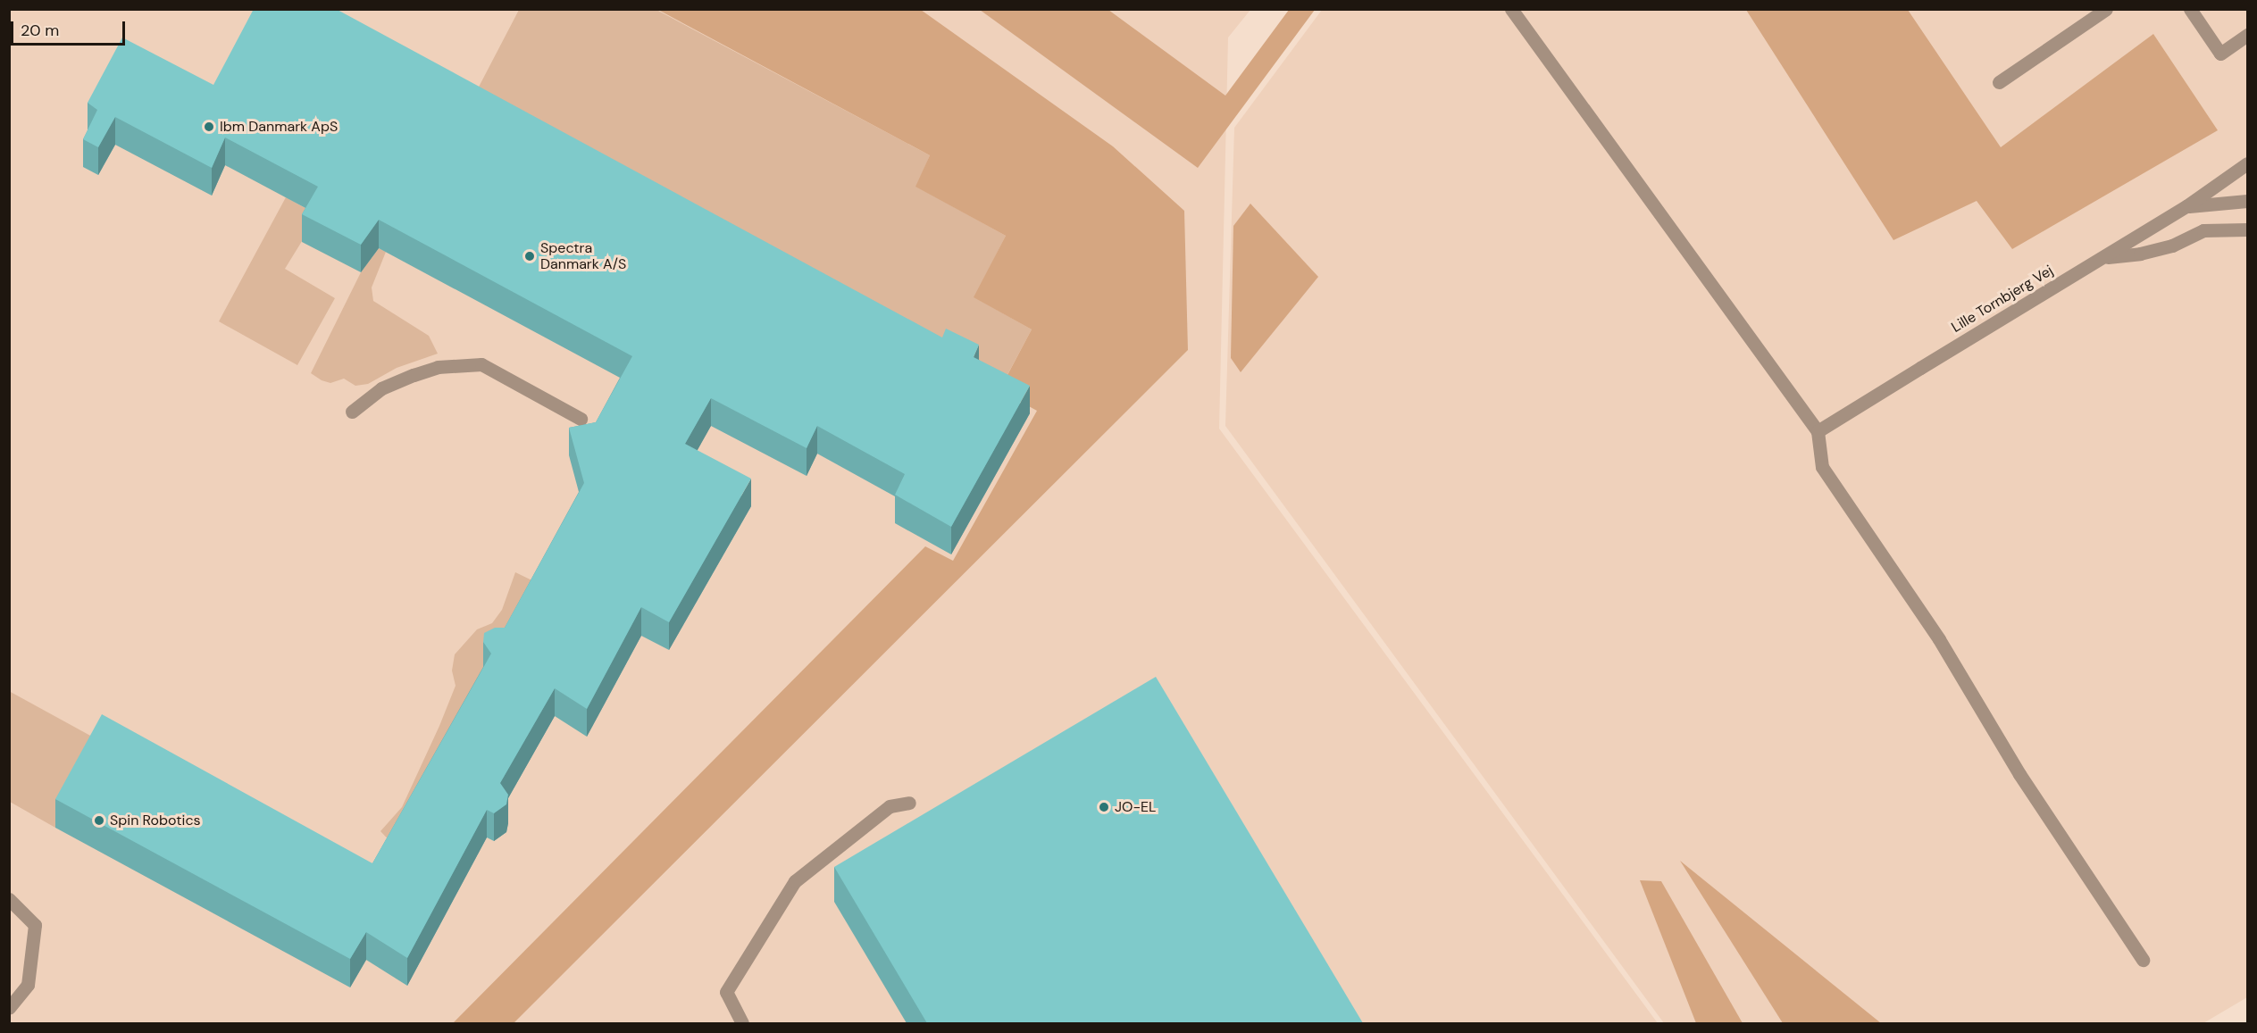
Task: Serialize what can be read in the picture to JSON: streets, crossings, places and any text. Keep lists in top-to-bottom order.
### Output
{
  "streets": {
    "street": ["Lille Tornbjerg Vej"]
  },
  "places": [
    "Ibm Danmark ApS",
    "Spectra Danmark A/S",
    "JO-EL",
    "Spin Robotics"
  ],
  "scale_bar": "20 m"
}
